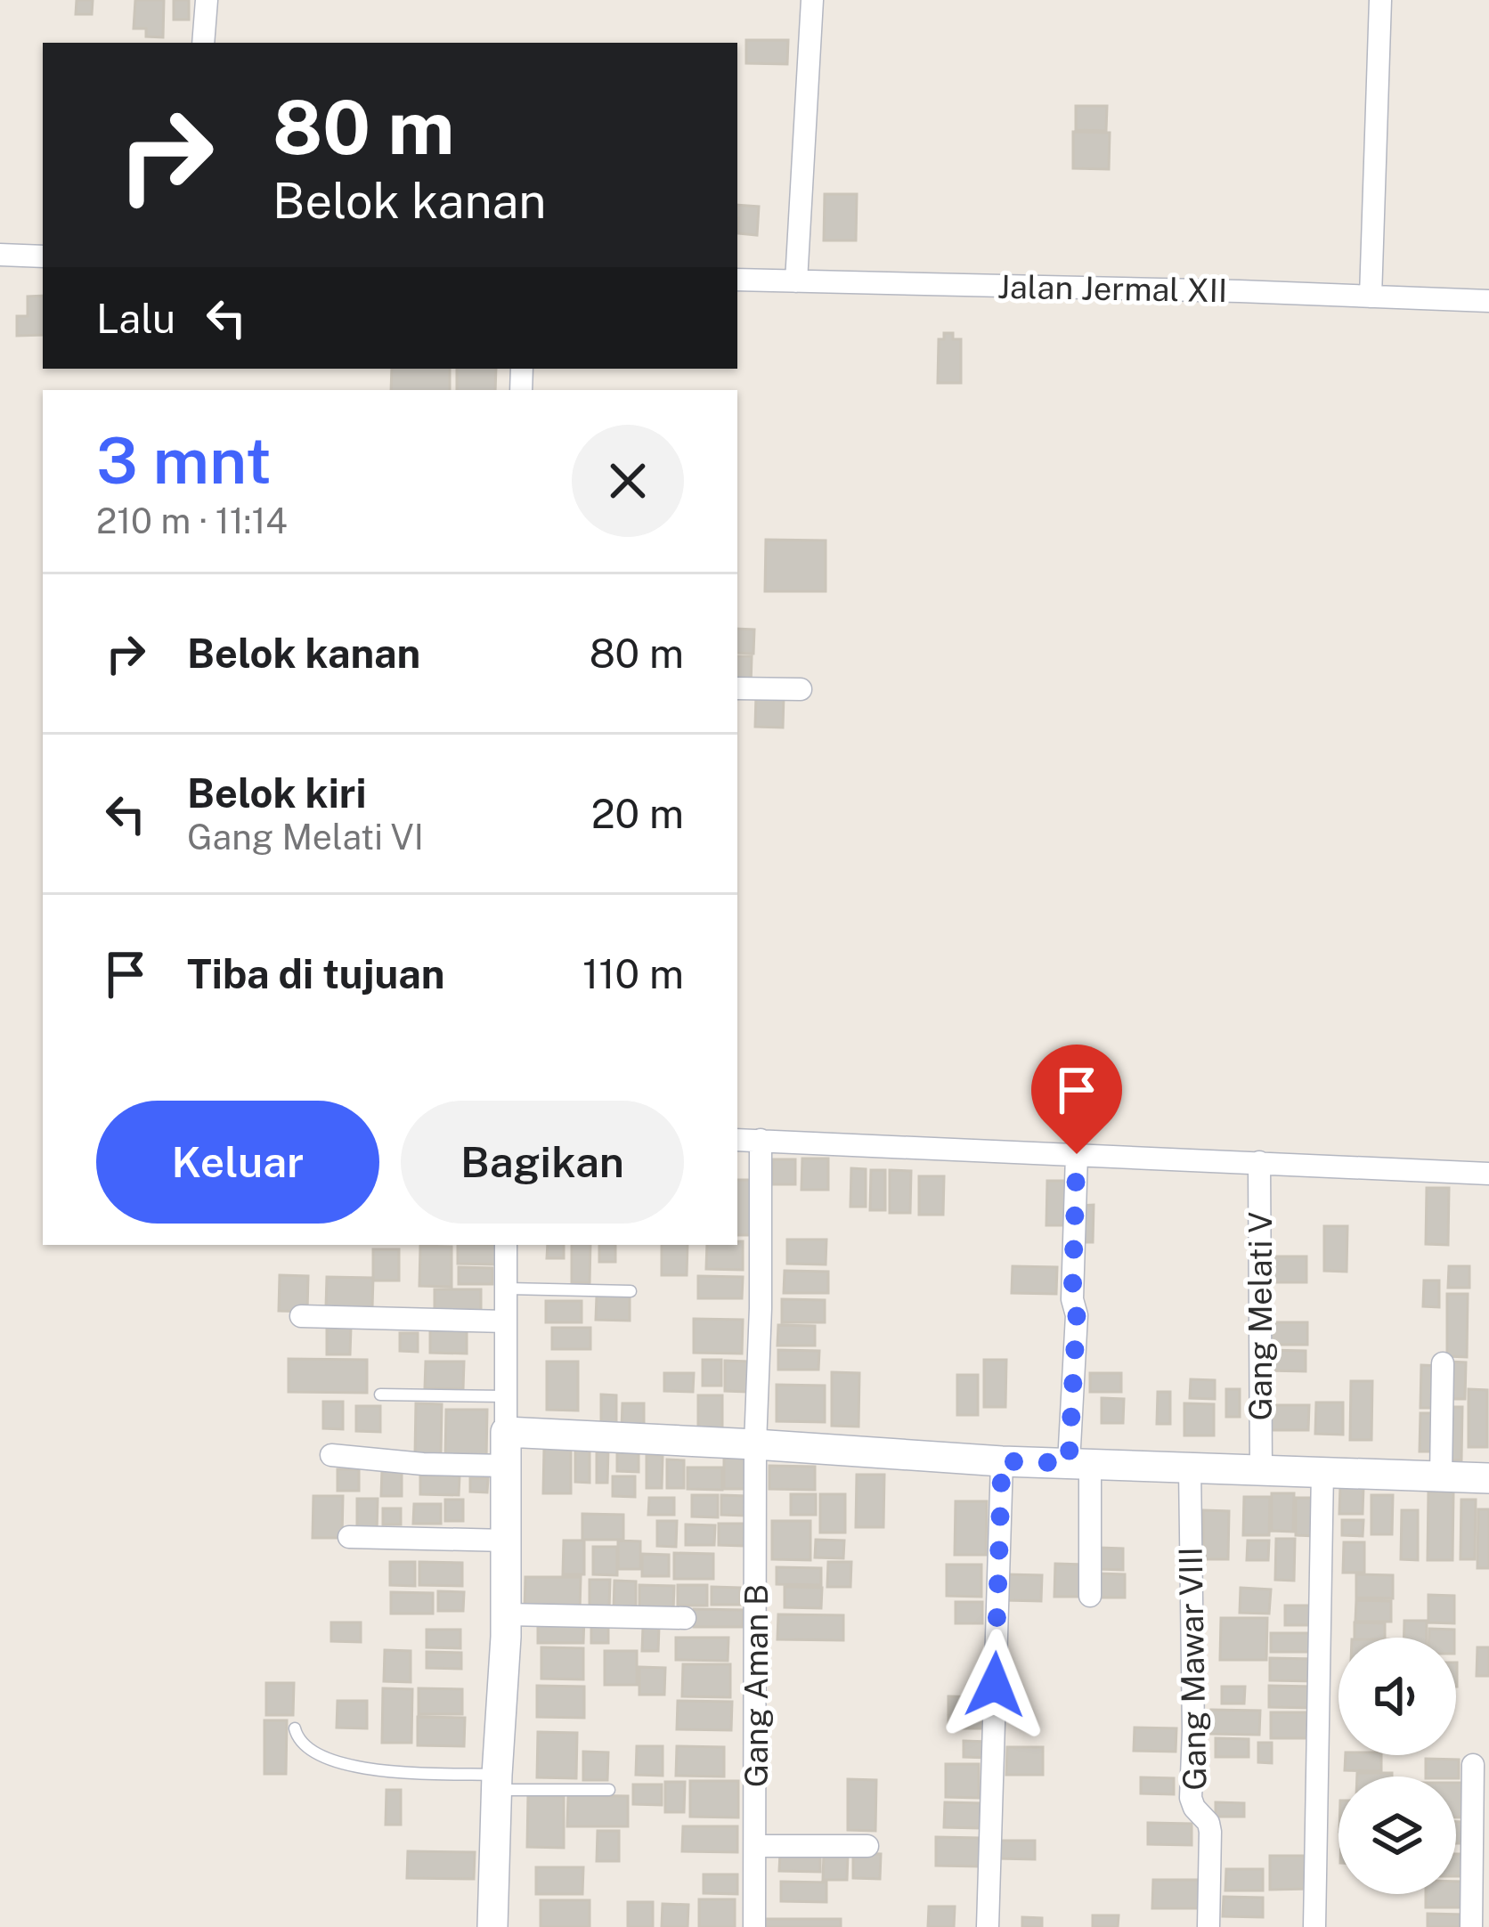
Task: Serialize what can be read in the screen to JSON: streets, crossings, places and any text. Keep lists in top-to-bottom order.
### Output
{
  "streets": {
    "street": [
      "Jalan Jermal XII",
      "Gang Melati V",
      "Gang Mawar VIII",
      "Gang Aman B"
    ]
  },
  "page": {
    "turn": ["80 m", "Belok kanan"],
    "then": "Lalu",
    "heading": ["3 mnt", "210 m · 11:14"],
    "list": [
      {
        "name": "Belok kanan",
        "value": "80 m"
      },
      {
        "name": "Belok kiri",
        "note": "Gang Melati VI",
        "value": "20 m"
      },
      {
        "name": "Tiba di tujuan",
        "value": "110 m"
      }
    ],
    "buttons": ["Keluar", "Bagikan"]
  }
}
